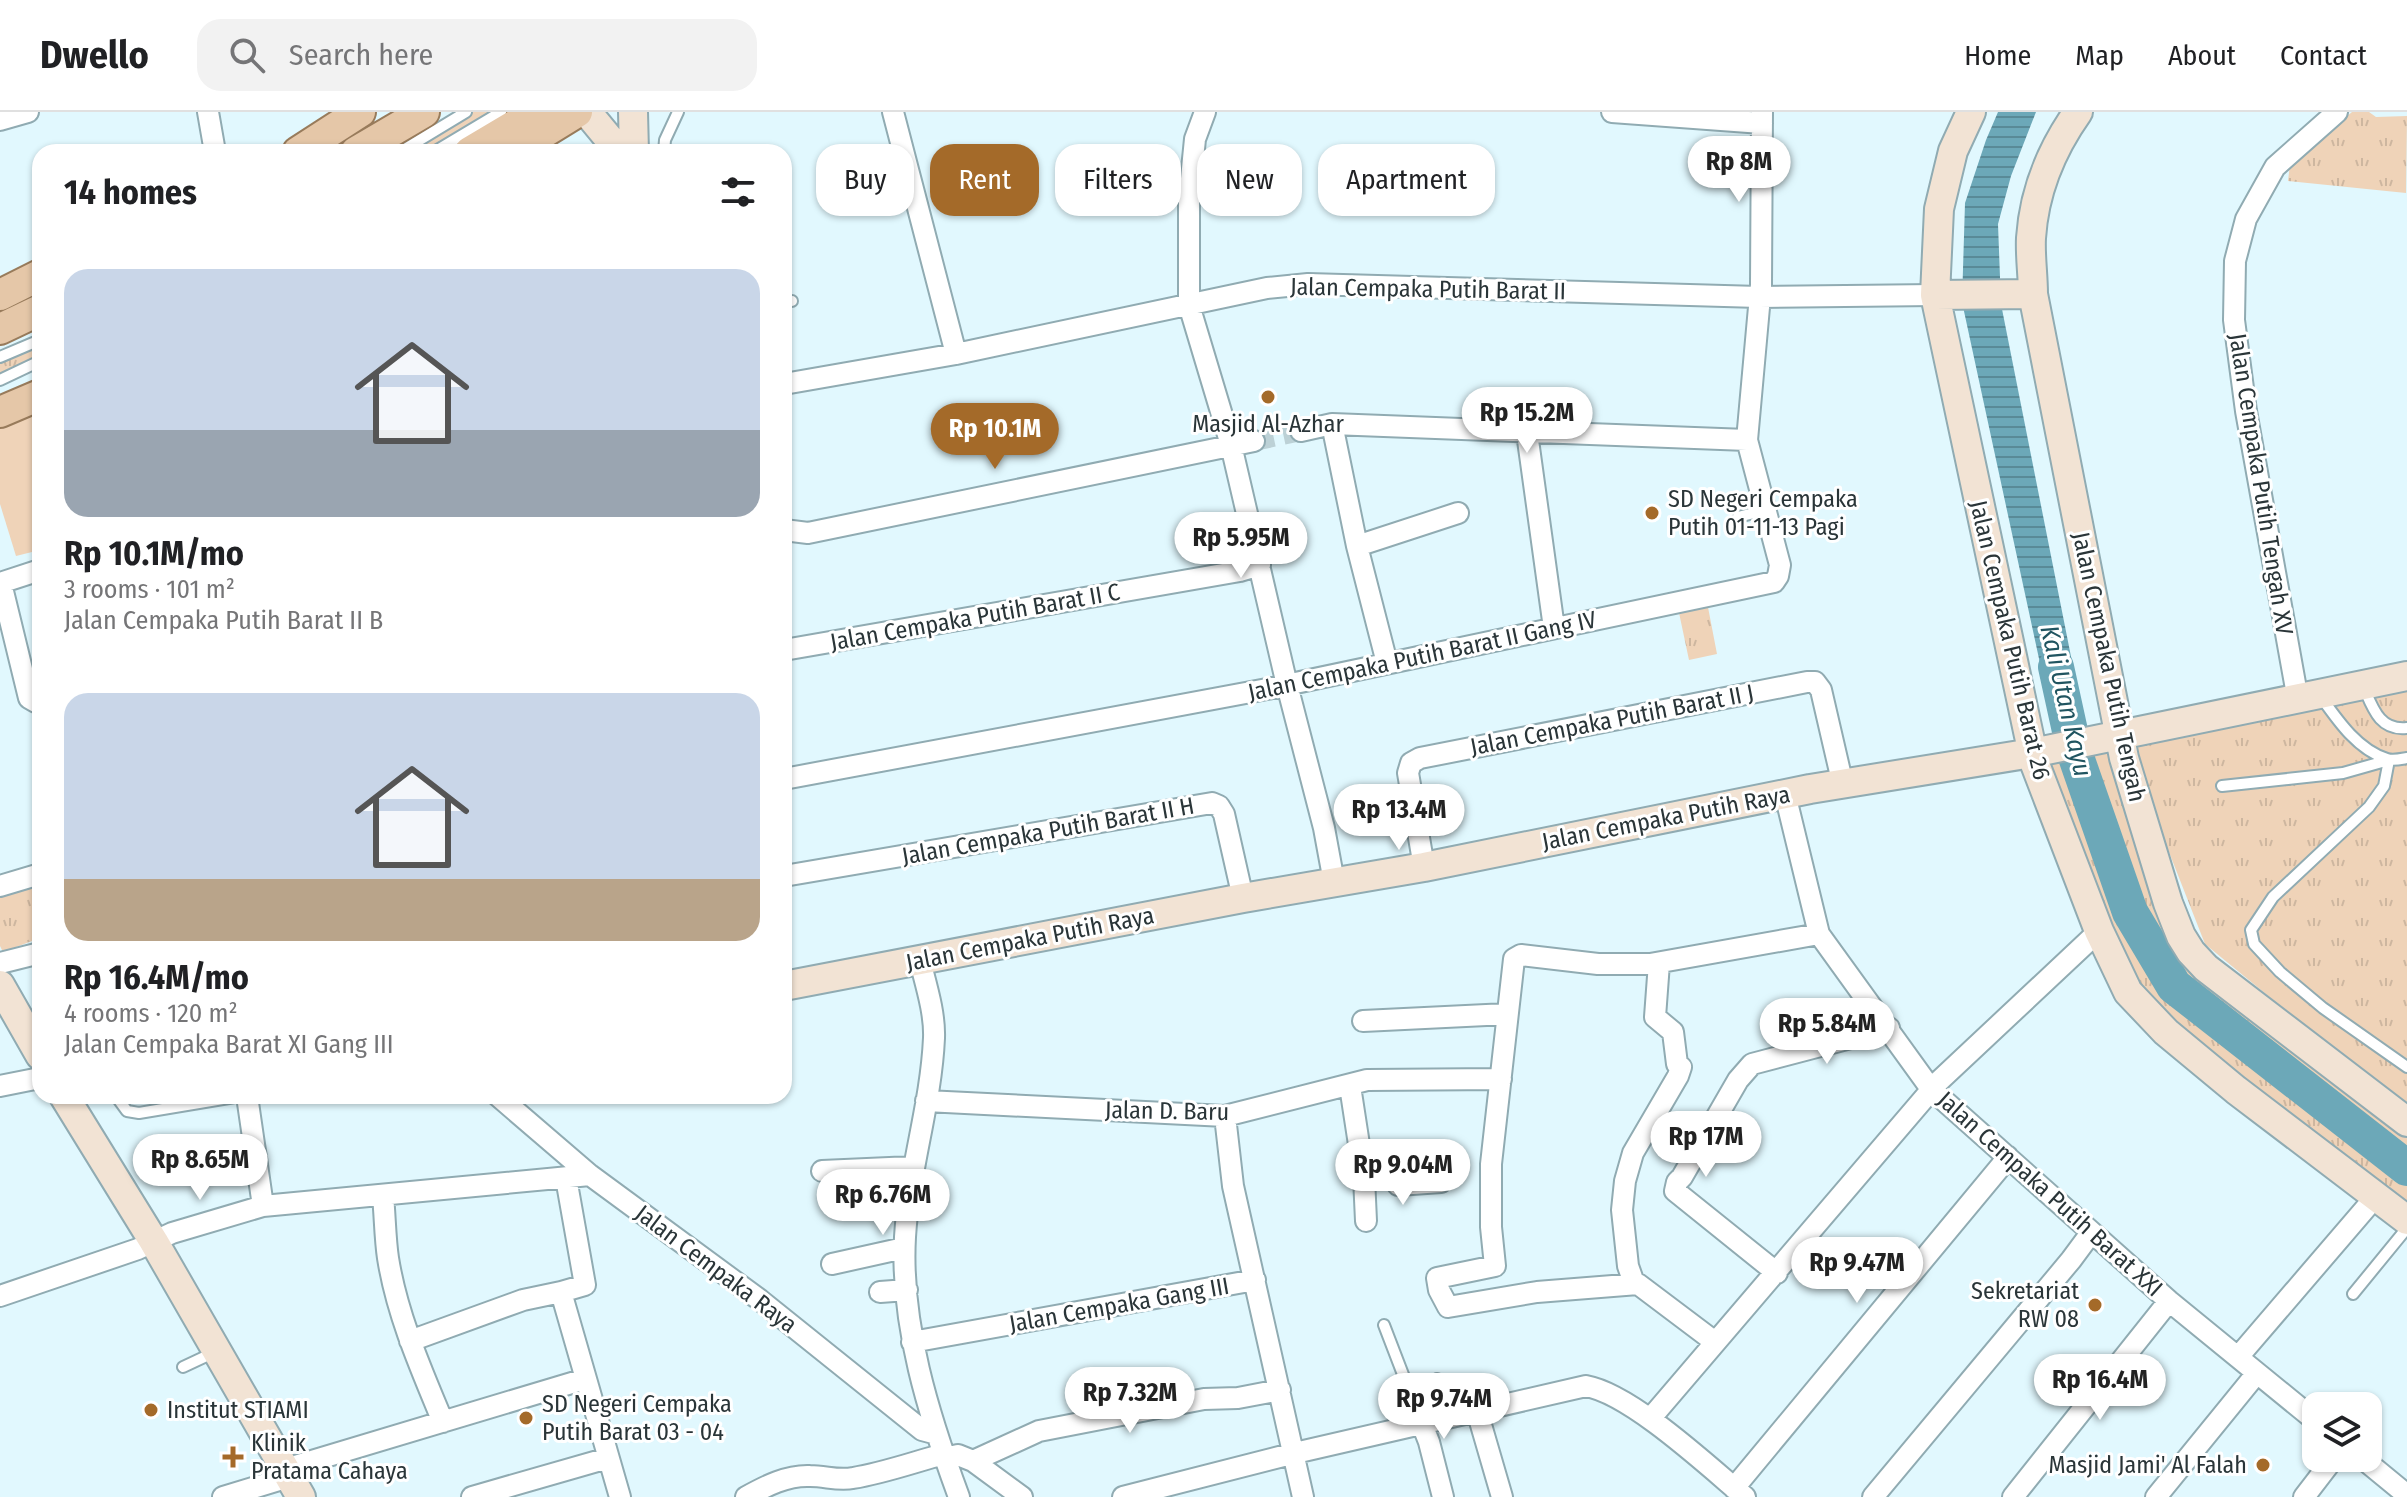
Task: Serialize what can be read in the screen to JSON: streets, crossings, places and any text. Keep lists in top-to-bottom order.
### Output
{
  "streets": {
    "street": [
      "Jalan Cempaka Putih Barat II",
      "Jalan Cempaka Putih Tengah XV",
      "Jalan Cempaka Putih Barat II C",
      "Jalan Cempaka Putih Barat 26",
      "Jalan Cempaka Putih Barat II Gang IV",
      "Jalan Cempaka Putih Tengah",
      "Jalan Cempaka Putih Barat II J",
      "Jalan Cempaka Putih Raya",
      "Jalan Cempaka Putih Barat II H",
      "Jalan D. Baru",
      "Jalan Cempaka Putih Barat XXI",
      "Jalan Cempaka Raya",
      "Jalan Cempaka Gang III"
    ]
  },
  "crossings": [
    ["Jalan Cempaka Putih Barat II", "Jalan Cempaka Putih Barat 26"],
    ["Jalan Cempaka Putih Barat II", "Jalan Cempaka Putih Barat II Gang IV"],
    ["Jalan Cempaka Putih Barat II", "Jalan Cempaka Putih Tengah"],
    ["Jalan Cempaka Putih Tengah XV", "Jalan Cempaka Putih Raya"],
    ["Jalan Cempaka Putih Barat 26", "Jalan Cempaka Putih Raya"],
    ["Jalan Cempaka Putih Tengah", "Jalan Cempaka Putih Raya"],
    ["Jalan Cempaka Putih Barat II J", "Jalan Cempaka Putih Raya"],
    ["Jalan Cempaka Putih Raya", "Jalan Cempaka Putih Barat II H"],
    ["Jalan Cempaka Putih Raya", "Jalan Cempaka Putih Barat XXI"],
    ["Jalan D. Baru", "Jalan Cempaka Gang III"]
  ],
  "water": ["Kali Utan Kayu"],
  "places": {
    "other": [
      "Masjid Al-Azhar",
      "SD Negeri Cempaka Putih 01-11-13 Pagi",
      "Sekretariat RW 08",
      "Institut STIAMI",
      "SD Negeri Cempaka Putih Barat 03 - 04",
      "Masjid Jami' Al Falah"
    ],
    "health": ["Klinik Pratama Cahaya"]
  },
  "page": {
    "header": "Dwello",
    "search": "Search here",
    "nav": [
      "Home",
      "Map",
      "About",
      "Contact"
    ],
    "price": [
      "Rp 8M",
      "Rp 15.2M",
      "Rp 10.1M",
      "Rp 5.95M",
      "Rp 13.4M",
      "Rp 5.84M",
      "Rp 17M",
      "Rp 8.65M",
      "Rp 9.04M",
      "Rp 6.76M",
      "Rp 9.47M",
      "Rp 16.4M",
      "Rp 7.32M",
      "Rp 9.74M"
    ],
    "chip": [
      "Buy",
      "Rent",
      "Filters",
      "New",
      "Apartment"
    ],
    "heading": "14 homes",
    "list": [
      {
        "name": "Rp 10.1M/mo",
        "note": "3 rooms · 101 m² · Jalan Cempaka Putih Barat II B"
      },
      {
        "name": "Rp 16.4M/mo",
        "note": "4 rooms · 120 m² · Jalan Cempaka Barat XI Gang III"
      }
    ]
  }
}
